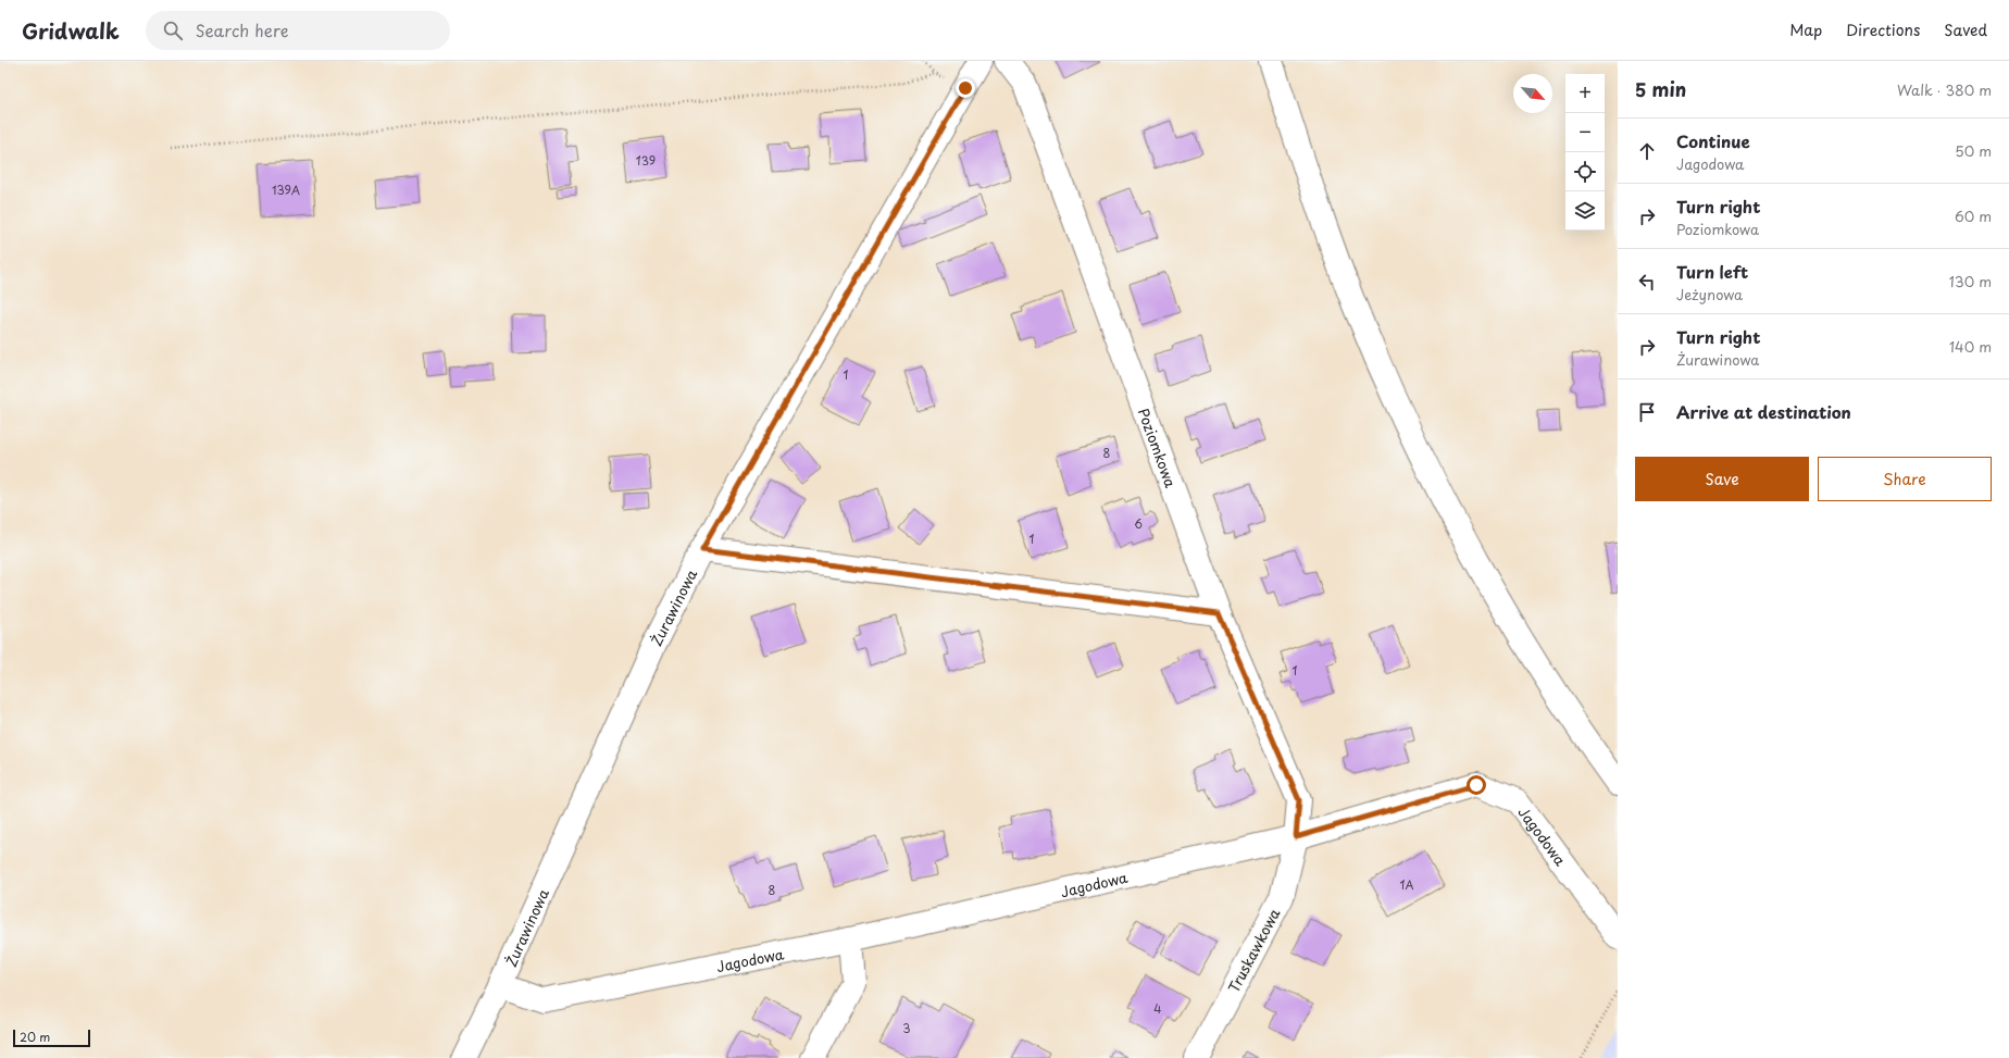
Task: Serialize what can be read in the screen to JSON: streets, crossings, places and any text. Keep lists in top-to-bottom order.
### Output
{
  "streets": {
    "street": [
      "Poziomkowa",
      "Żurawinowa",
      "Jagodowa",
      "Truskawkowa"
    ]
  },
  "crossings": [
    ["Poziomkowa", "Jagodowa"],
    ["Poziomkowa", "Truskawkowa"],
    ["Żurawinowa", "Jagodowa"],
    ["Jagodowa", "Truskawkowa"]
  ],
  "house_numbers": [
    "139",
    "139A",
    "1",
    "8",
    "6",
    "1",
    "1",
    "1A",
    "8",
    "4",
    "3"
  ],
  "scale_bar": "20 m",
  "north": "bottom right",
  "page": {
    "header": "Gridwalk",
    "search": "Search here",
    "nav": ["Map", "Directions", "Saved"],
    "heading": ["5 min", "Walk · 380 m"],
    "map_buttons": ["+", "−"],
    "list": [
      ["Continue", "Jagodowa", "50 m"],
      ["Turn right", "Poziomkowa", "60 m"],
      ["Turn left", "Jeżynowa", "130 m"],
      ["Turn right", "Żurawinowa", "140 m"],
      "Arrive at destination"
    ],
    "buttons": ["Save", "Share"],
    "scale": "20 m"
  }
}
